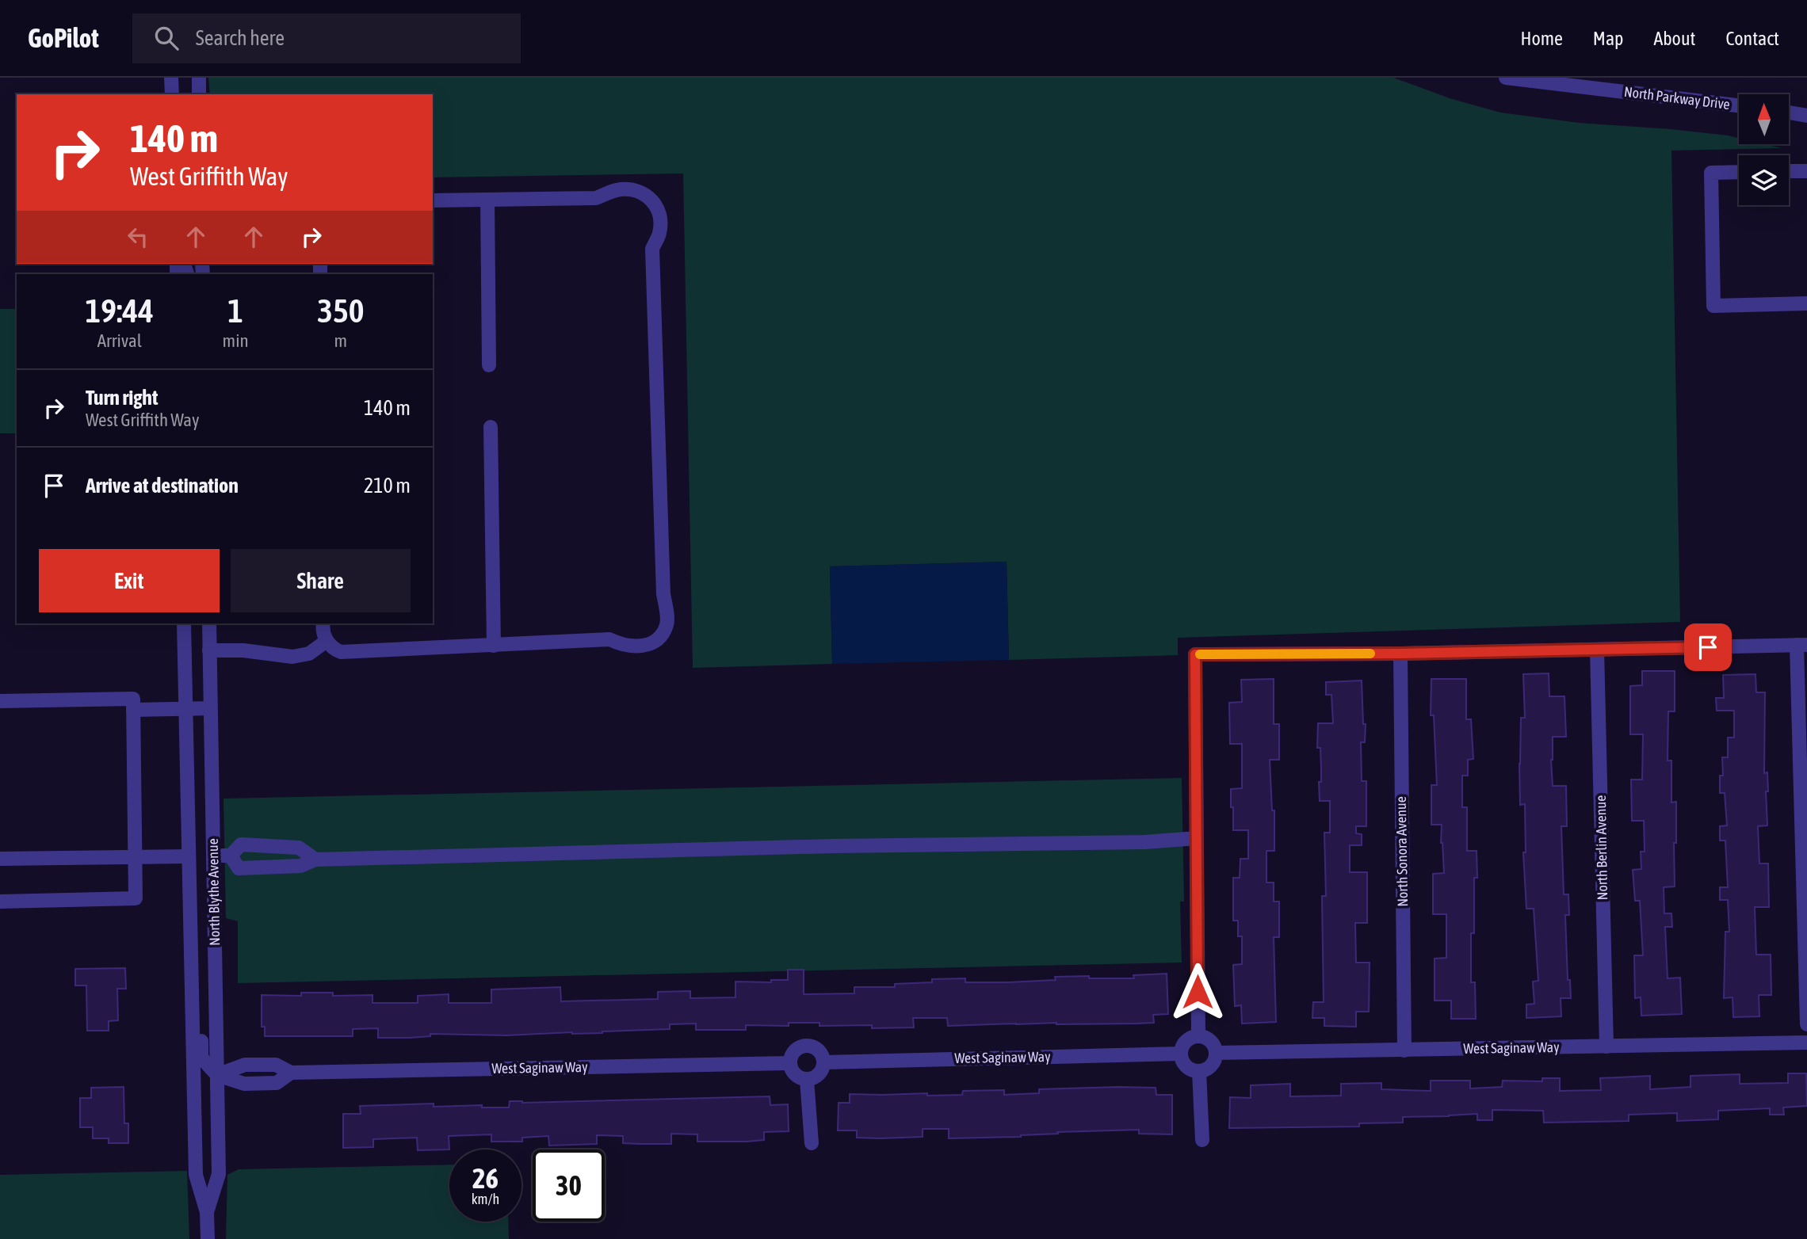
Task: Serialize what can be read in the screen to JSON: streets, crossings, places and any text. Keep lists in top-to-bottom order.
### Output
{
  "streets": {
    "street": [
      "North Parkway Drive",
      "North Berlin Avenue",
      "North Sonora Avenue",
      "North Blythe Avenue",
      "West Saginaw Way"
    ]
  },
  "crossings": [
    ["North Berlin Avenue", "West Saginaw Way"],
    ["North Sonora Avenue", "West Saginaw Way"],
    ["North Blythe Avenue", "West Saginaw Way"]
  ],
  "north": "top",
  "page": {
    "header": "GoPilot",
    "search": "Search here",
    "nav": [
      "Home",
      "Map",
      "About",
      "Contact"
    ],
    "turn": ["140 m", "West Griffith Way"],
    "eta": [
      "19:44",
      "Arrival",
      "1",
      "min",
      "350",
      "m"
    ],
    "list": [
      {
        "name": "Turn right",
        "note": "West Griffith Way",
        "value": "140 m"
      },
      {
        "name": "Arrive at destination",
        "value": "210 m"
      }
    ],
    "buttons": ["Exit", "Share"],
    "speed": "26 km/h",
    "limit": "30"
  }
}
